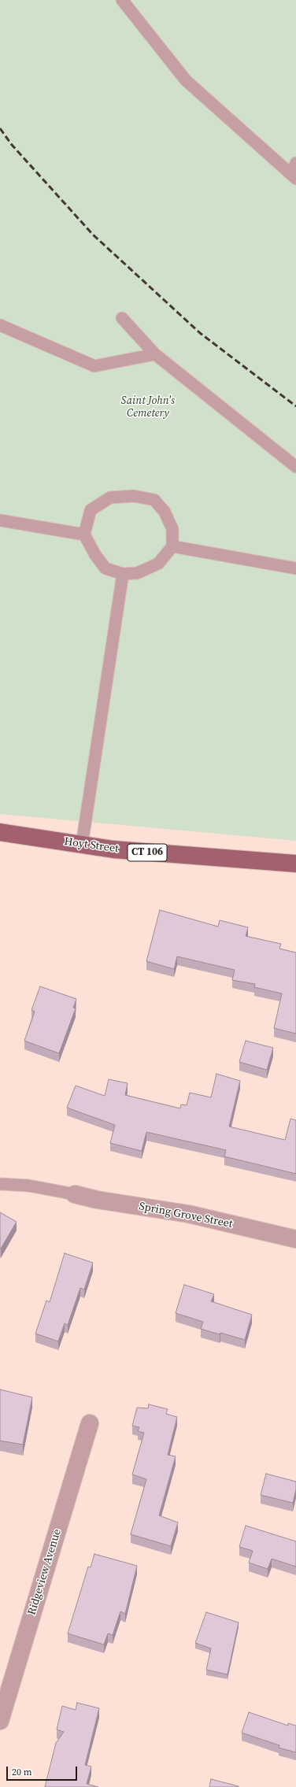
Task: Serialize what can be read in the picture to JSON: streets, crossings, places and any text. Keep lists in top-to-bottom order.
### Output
{
  "streets": {
    "main road": ["Hoyt Street", "CT 106"],
    "street": ["Spring Grove Street", "Ridgeview Avenue"]
  },
  "parks": ["Saint John's Cemetery"],
  "scale_bar": "20 m"
}
